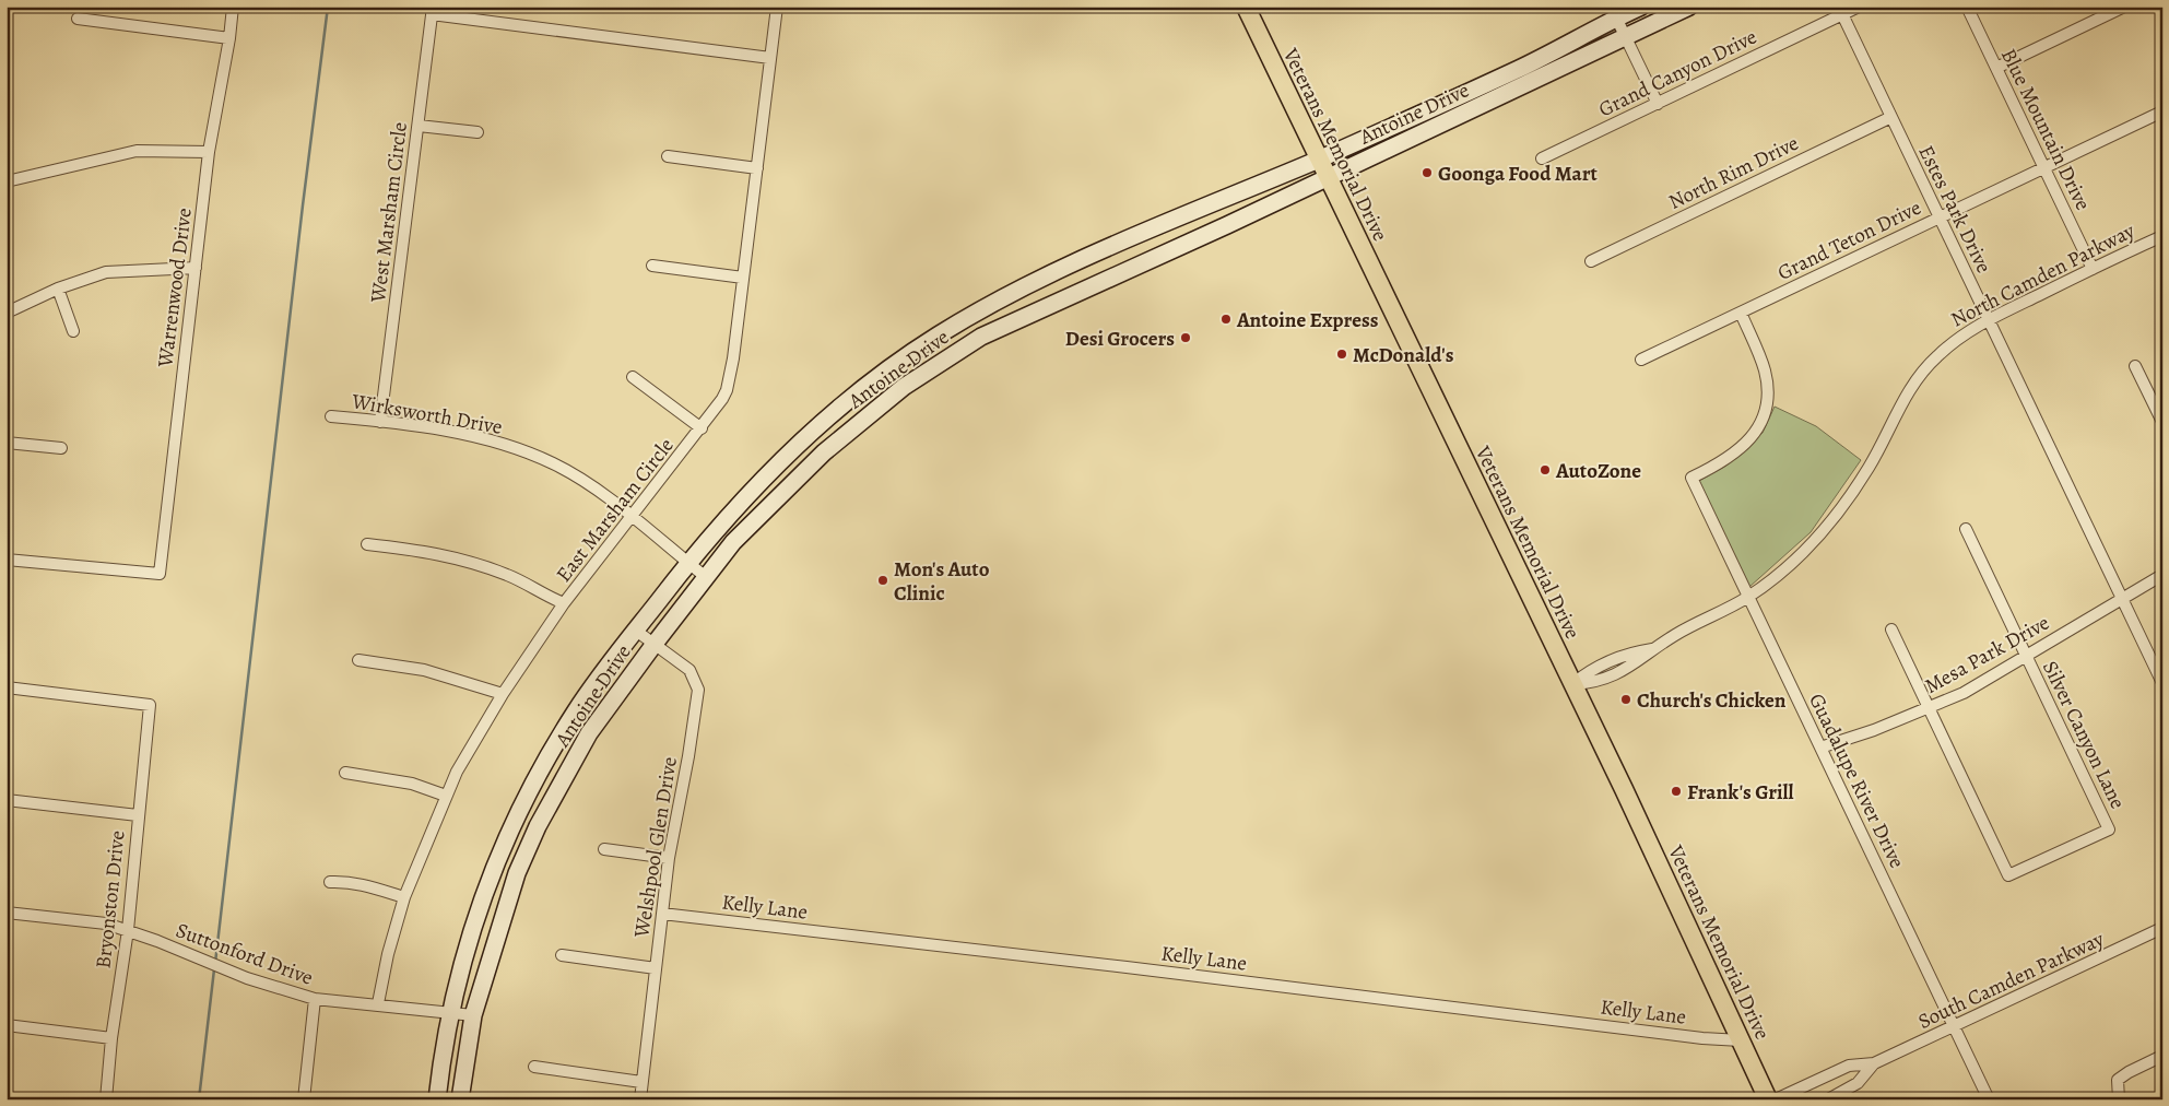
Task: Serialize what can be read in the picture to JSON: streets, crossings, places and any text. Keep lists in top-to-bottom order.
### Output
{
  "streets": {
    "main road": ["Antoine Drive", "Veterans Memorial Drive"],
    "street": [
      "Grand Canyon Drive",
      "Blue Mountain Drive",
      "North Rim Drive",
      "Estes Park Drive",
      "West Marsham Circle",
      "Grand Teton Drive",
      "North Camden Parkway",
      "Warrenwood Drive",
      "Wirksworth Drive",
      "East Marsham Circle",
      "Mesa Park Drive",
      "Silver Canyon Lane",
      "Guadalupe River Drive",
      "Welshpool Glen Drive",
      "Bryonston Drive",
      "Kelly Lane",
      "Suttonford Drive",
      "South Camden Parkway"
    ]
  },
  "crossings": [
    ["Grand Canyon Drive", "Estes Park Drive"],
    ["Antoine Drive", "Veterans Memorial Drive"],
    ["Antoine Drive", "Wirksworth Drive"],
    ["Antoine Drive", "Welshpool Glen Drive"],
    ["Antoine Drive", "Suttonford Drive"],
    ["Blue Mountain Drive", "Grand Teton Drive"],
    ["Blue Mountain Drive", "North Camden Parkway"],
    ["Veterans Memorial Drive", "North Camden Parkway"],
    ["Veterans Memorial Drive", "Kelly Lane"],
    ["North Rim Drive", "Estes Park Drive"],
    ["Estes Park Drive", "Grand Teton Drive"],
    ["Estes Park Drive", "North Camden Parkway"],
    ["Estes Park Drive", "Mesa Park Drive"],
    ["West Marsham Circle", "Wirksworth Drive"],
    ["Grand Teton Drive", "Guadalupe River Drive"],
    ["North Camden Parkway", "Guadalupe River Drive"],
    ["Wirksworth Drive", "East Marsham Circle"],
    ["East Marsham Circle", "Suttonford Drive"],
    ["Mesa Park Drive", "Silver Canyon Lane"],
    ["Mesa Park Drive", "Guadalupe River Drive"],
    ["Guadalupe River Drive", "South Camden Parkway"],
    ["Welshpool Glen Drive", "Kelly Lane"],
    ["Bryonston Drive", "Suttonford Drive"]
  ],
  "places": [
    "Goonga Food Mart",
    "Antoine Express",
    "Desi Grocers",
    "McDonald's",
    "AutoZone",
    "Mon's Auto Clinic",
    "Church's Chicken",
    "Frank's Grill"
  ]
}
